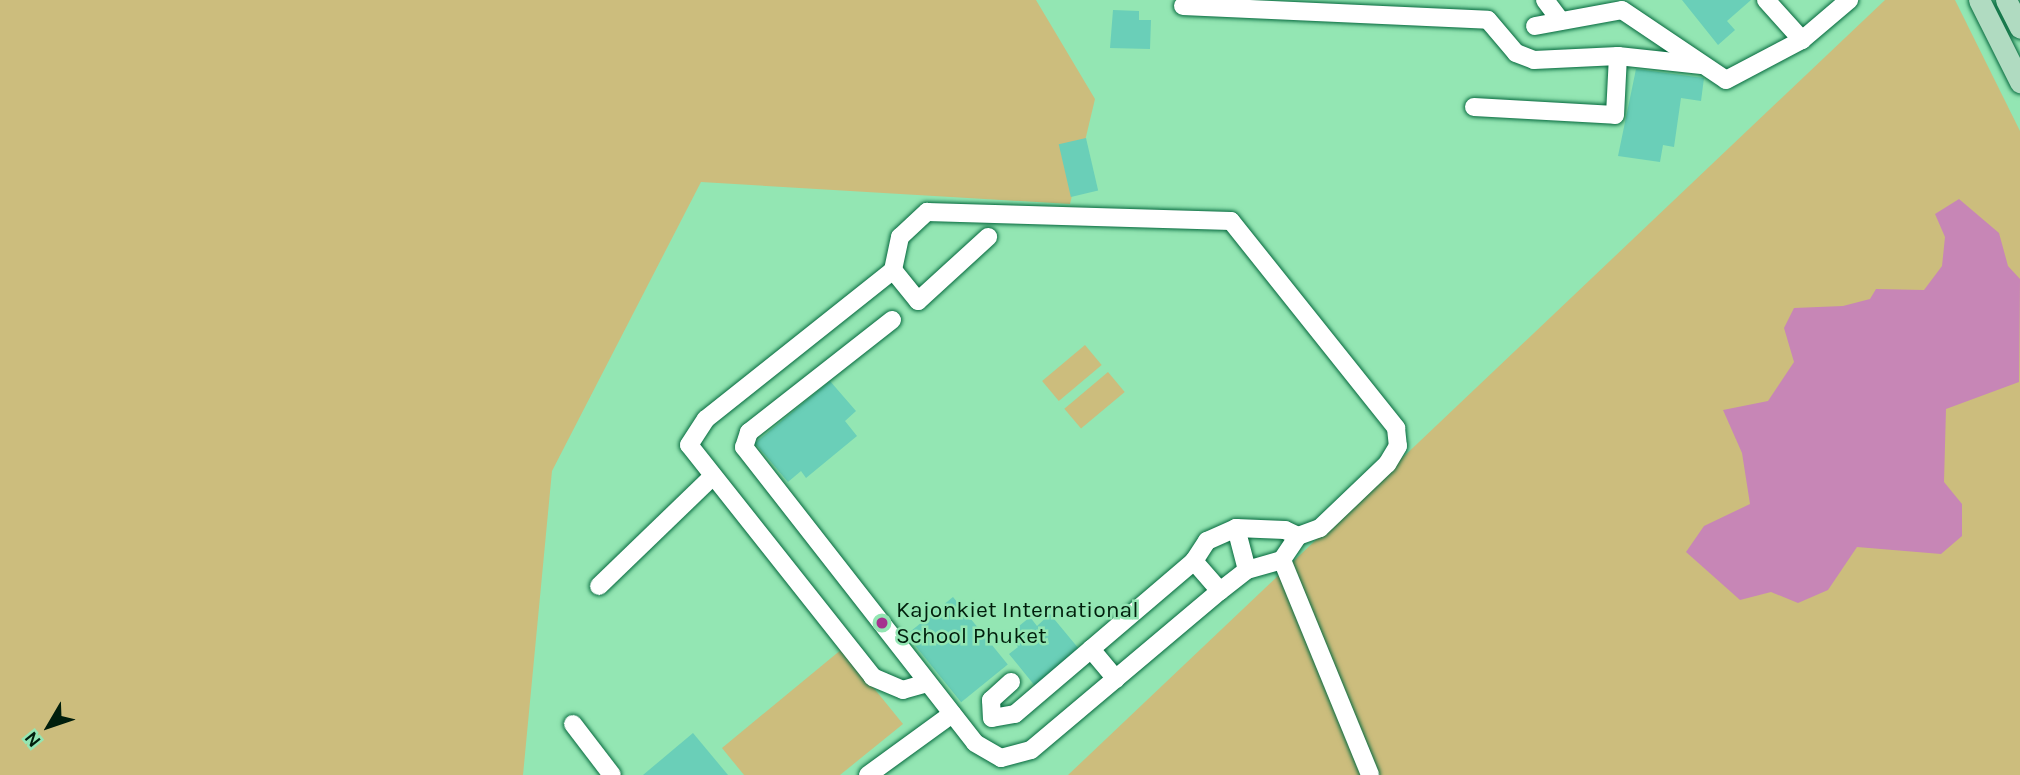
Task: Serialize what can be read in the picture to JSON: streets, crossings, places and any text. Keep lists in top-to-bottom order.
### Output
{
  "places": ["Kajonkiet International School Phuket"],
  "north": "bottom left"
}
